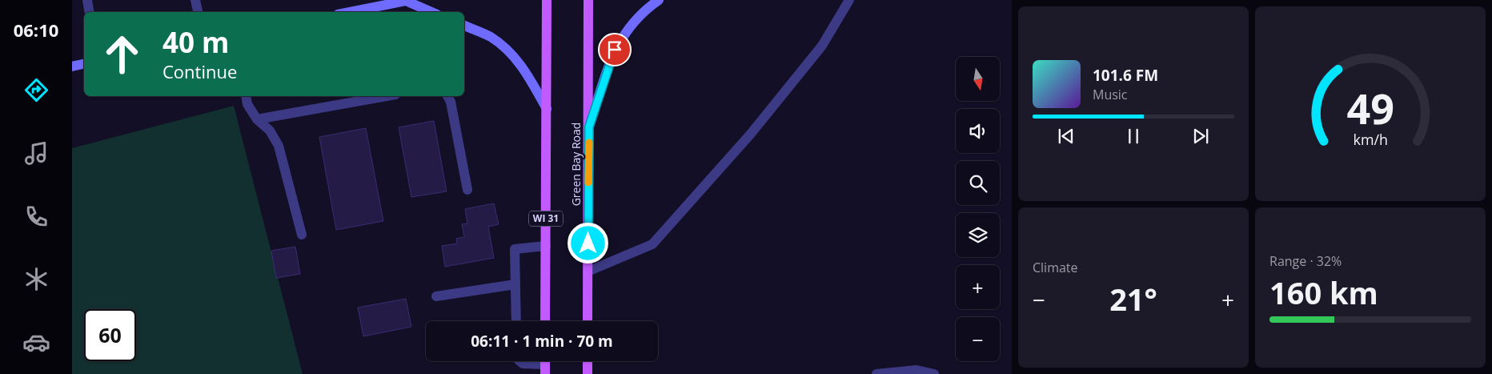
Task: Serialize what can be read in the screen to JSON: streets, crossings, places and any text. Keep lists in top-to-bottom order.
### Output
{
  "streets": {
    "main road": ["Green Bay Road", "WI 31"]
  },
  "north": "bottom",
  "page": {
    "tabs": "06:10",
    "turn": ["40 m", "Continue"],
    "map_buttons": ["+", "−"],
    "song": ["101.6 FM", "Music"],
    "tile": [
      "Climate",
      ["Range · 32%", "160 km"]
    ],
    "heat": ["−", "21°", "+"],
    "limit": "60",
    "trip": "06:11 · 1 min · 70 m",
    "gauge": ["49", "km/h"]
  }
}
